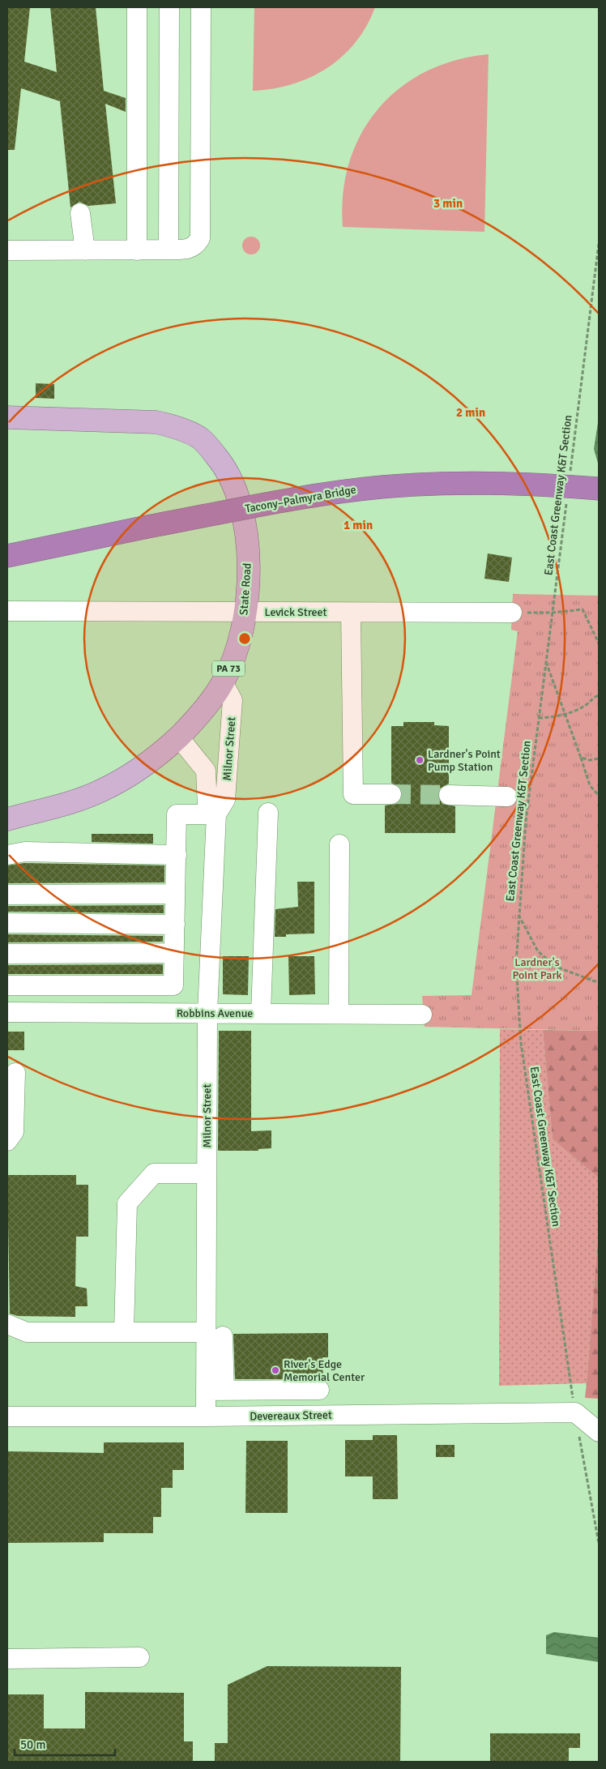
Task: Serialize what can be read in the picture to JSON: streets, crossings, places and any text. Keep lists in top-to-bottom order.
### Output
{
  "streets": {
    "highway": ["Tacony–Palmyra Bridge"],
    "main road": ["State Road", "PA 73"],
    "street": [
      "Levick Street",
      "Milnor Street",
      "Robbins Avenue",
      "Devereaux Street"
    ],
    "path": ["East Coast Greenway K&T Section"]
  },
  "crossings": [
    ["East Coast Greenway K&T Section", "Devereaux Street"],
    ["State Road", "Levick Street"],
    ["State Road", "Milnor Street"],
    ["Milnor Street", "Robbins Avenue"],
    ["Milnor Street", "Devereaux Street"]
  ],
  "parks": ["Lardner's Point Park"],
  "places": ["Lardner's Point Pump Station", "River's Edge Memorial Center"],
  "scale_bar": "50 m",
  "rings": ["3 min", "2 min", "1 min"]
}
